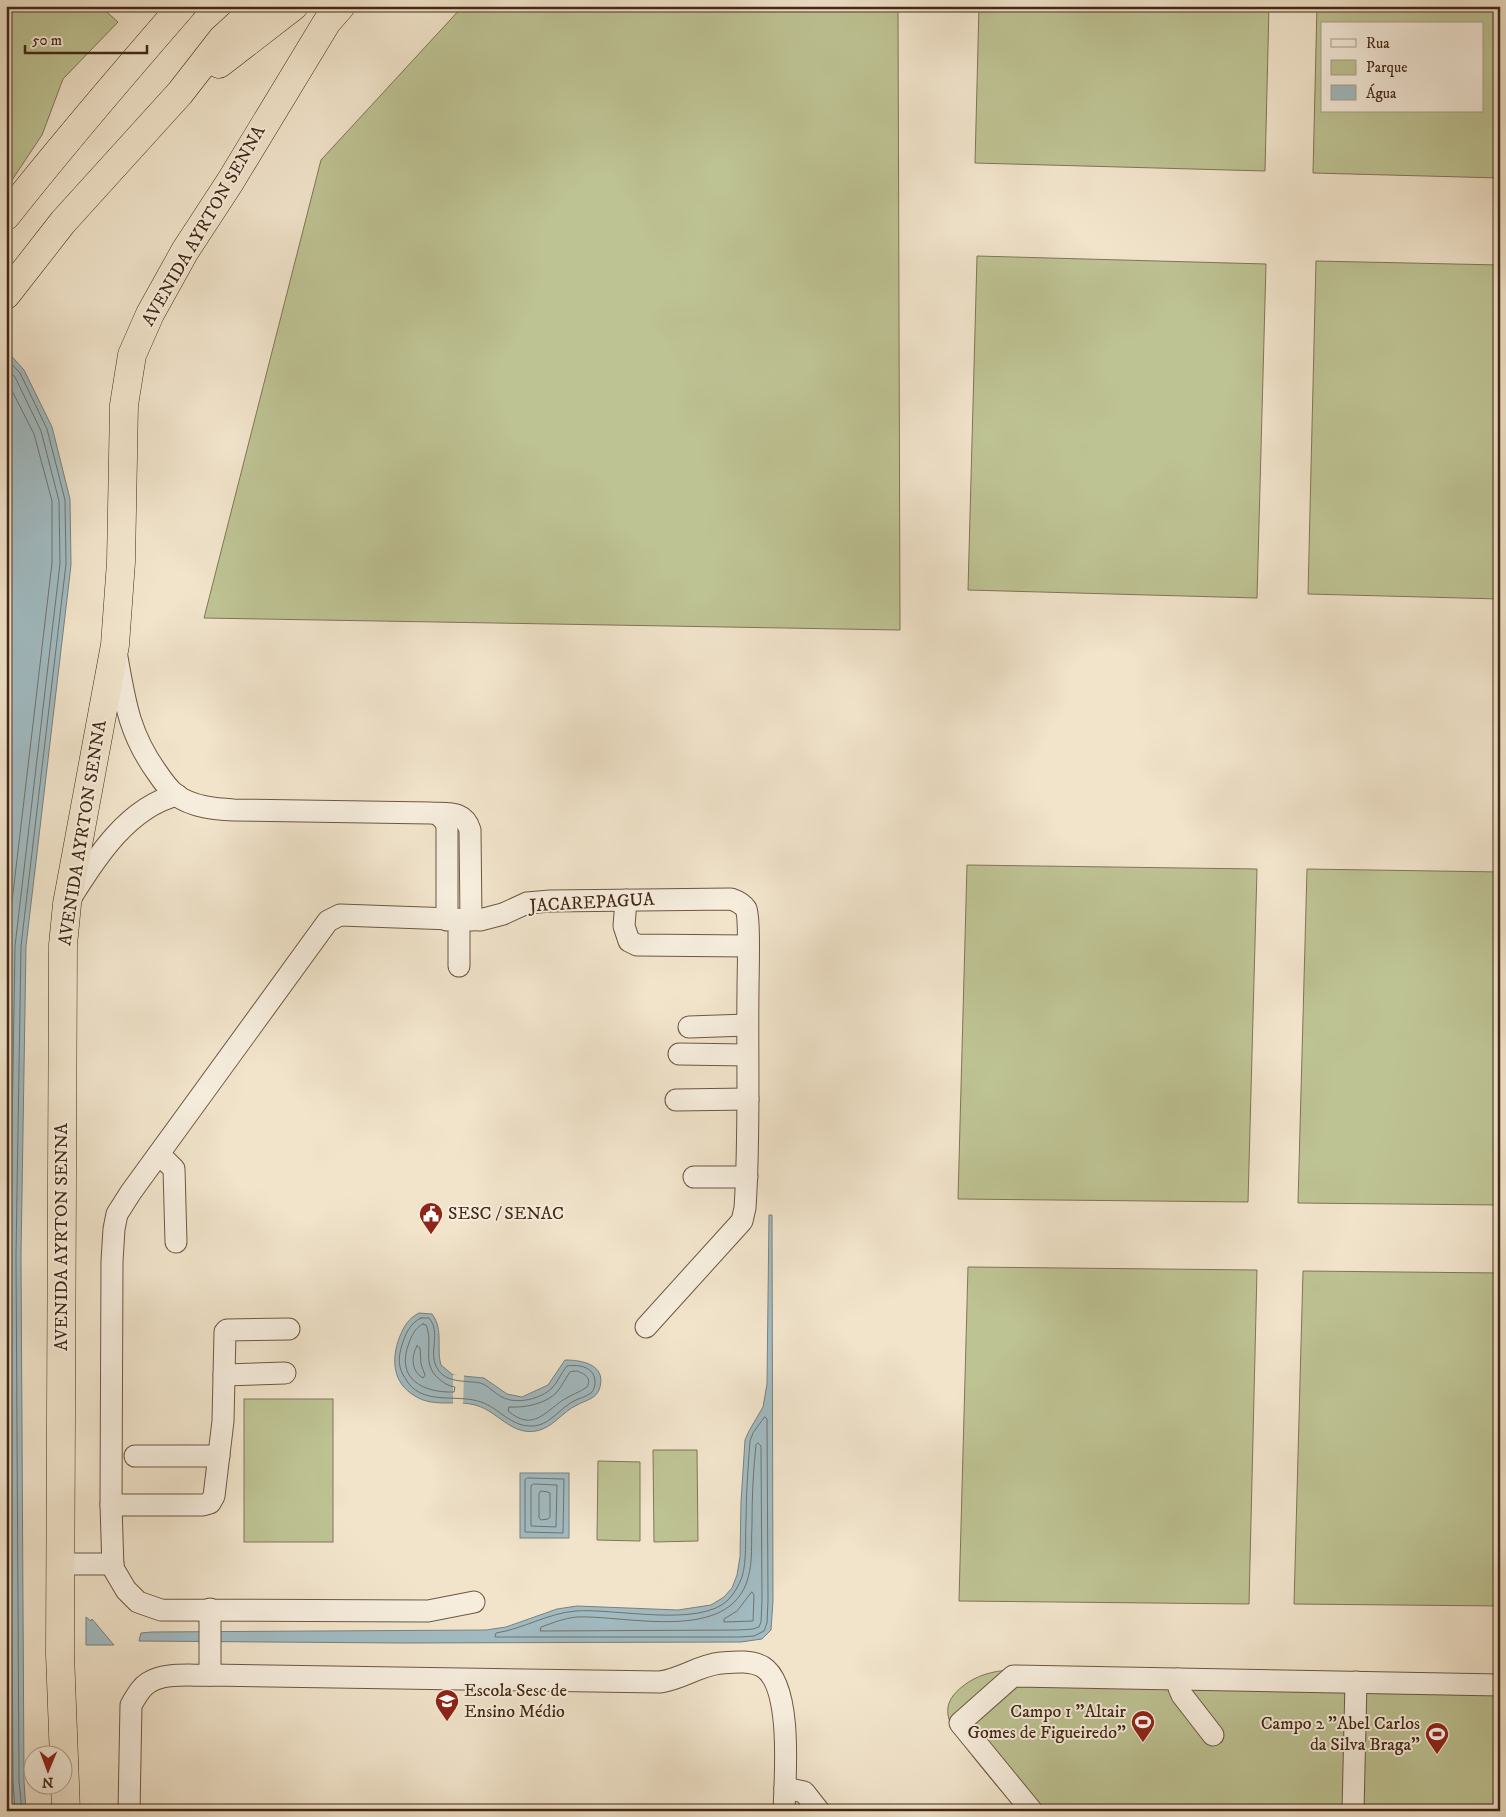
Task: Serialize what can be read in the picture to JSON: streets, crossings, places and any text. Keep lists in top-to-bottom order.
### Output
{
  "streets": {
    "highway": ["AVENIDA AYRTON SENNA"],
    "lane": ["JACAREPAGUA"]
  },
  "places": {
    "public building": ["SESC / SENAC"],
    "school or university": ["Escola Sesc de Ensino Médio"],
    "sports": ["Campo 1 \"Altair Gomes de Figueiredo\"", "Campo 2 \"Abel Carlos da Silva Braga\""]
  },
  "legend": ["Rua", "Parque", "Água"],
  "scale_bar": "50 m",
  "north": "bottom"
}
